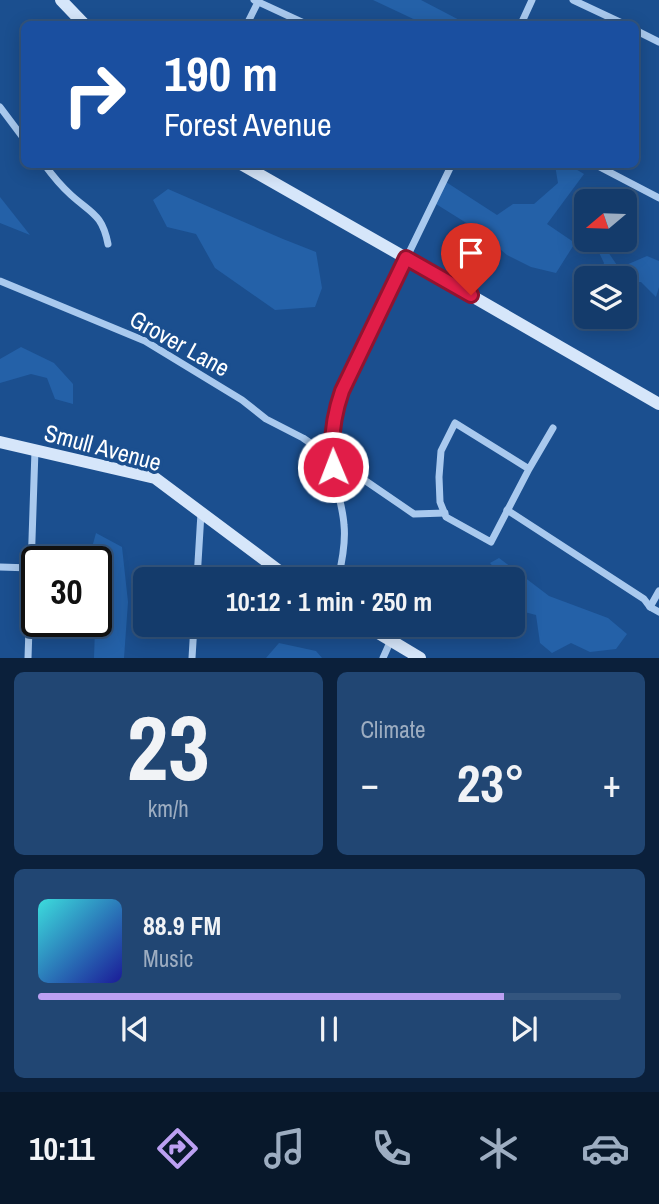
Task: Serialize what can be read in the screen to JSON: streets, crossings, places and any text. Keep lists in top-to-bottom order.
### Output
{
  "streets": {
    "street": ["Grover Lane", "Smull Avenue"]
  },
  "north": "left",
  "page": {
    "turn": ["190 m", "Forest Avenue"],
    "limit": "30",
    "trip": "10:12 · 1 min · 250 m",
    "tile": [
      ["23", "km/h"],
      "Climate"
    ],
    "heat": ["−", "23°", "+"],
    "song": ["88.9 FM", "Music"],
    "tabs": "10:11"
  }
}
